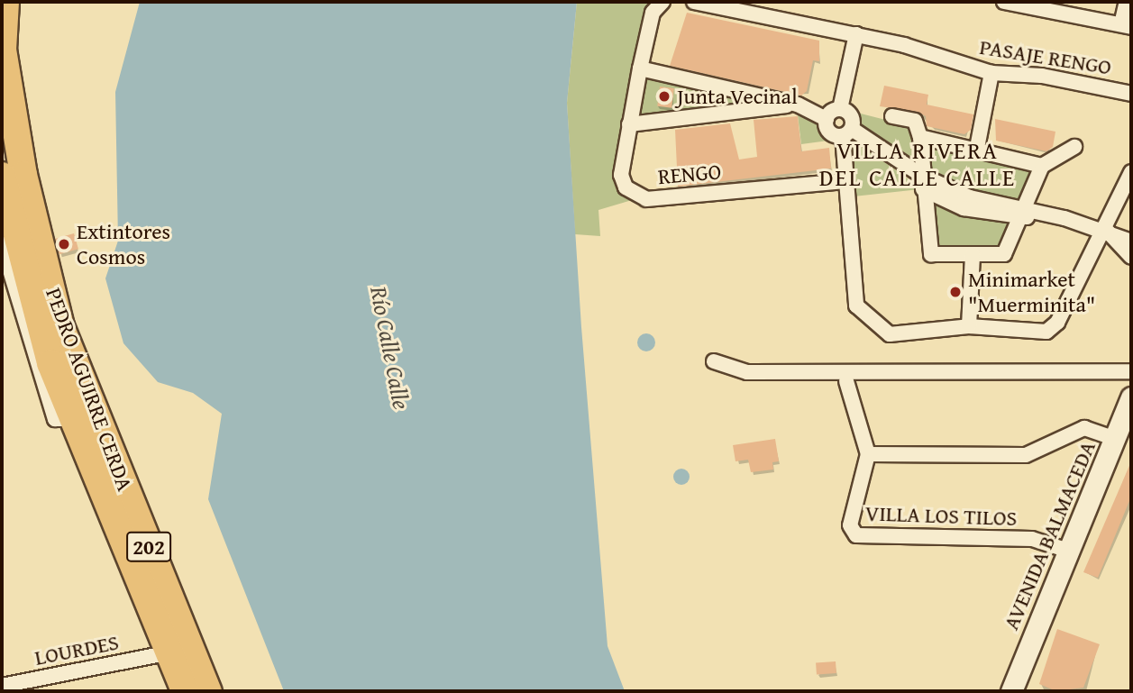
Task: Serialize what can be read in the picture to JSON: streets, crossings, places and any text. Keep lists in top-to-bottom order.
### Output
{
  "streets": {
    "highway": ["PEDRO AGUIRRE CERDA", "202"],
    "main road": ["AVENIDA BALMACEDA"],
    "street": [
      "PASAJE RENGO",
      "RENGO",
      "VILLA LOS TILOS",
      "LOURDES"
    ]
  },
  "crossings": [
    ["VILLA LOS TILOS", "AVENIDA BALMACEDA"]
  ],
  "districts": ["VILLA RIVERA DEL CALLE CALLE"],
  "water": ["Río Calle Calle"],
  "places": ["Junta Vecinal", "Extintores Cosmos", "Minimarket \"Muerminita\""]
}
